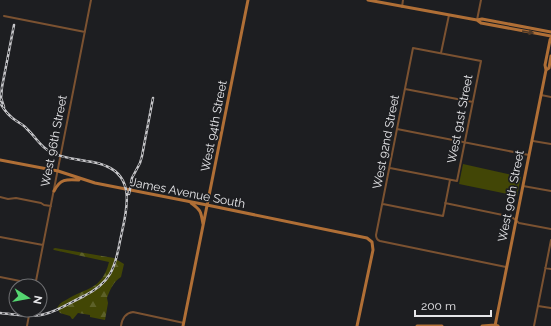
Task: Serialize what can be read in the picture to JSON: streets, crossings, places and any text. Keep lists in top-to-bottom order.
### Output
{
  "streets": {
    "street": [
      "West 91st Street",
      "West 94th Street",
      "West 96th Street",
      "West 92nd Street",
      "James Avenue South",
      "West 90th Street"
    ]
  },
  "crossings": [
    ["West 91st Street", "West 92nd Street"],
    ["West 94th Street", "James Avenue South"],
    ["West 96th Street", "James Avenue South"],
    ["West 92nd Street", "West 90th Street"]
  ],
  "scale_bar": "200 m",
  "north": "right"
}
